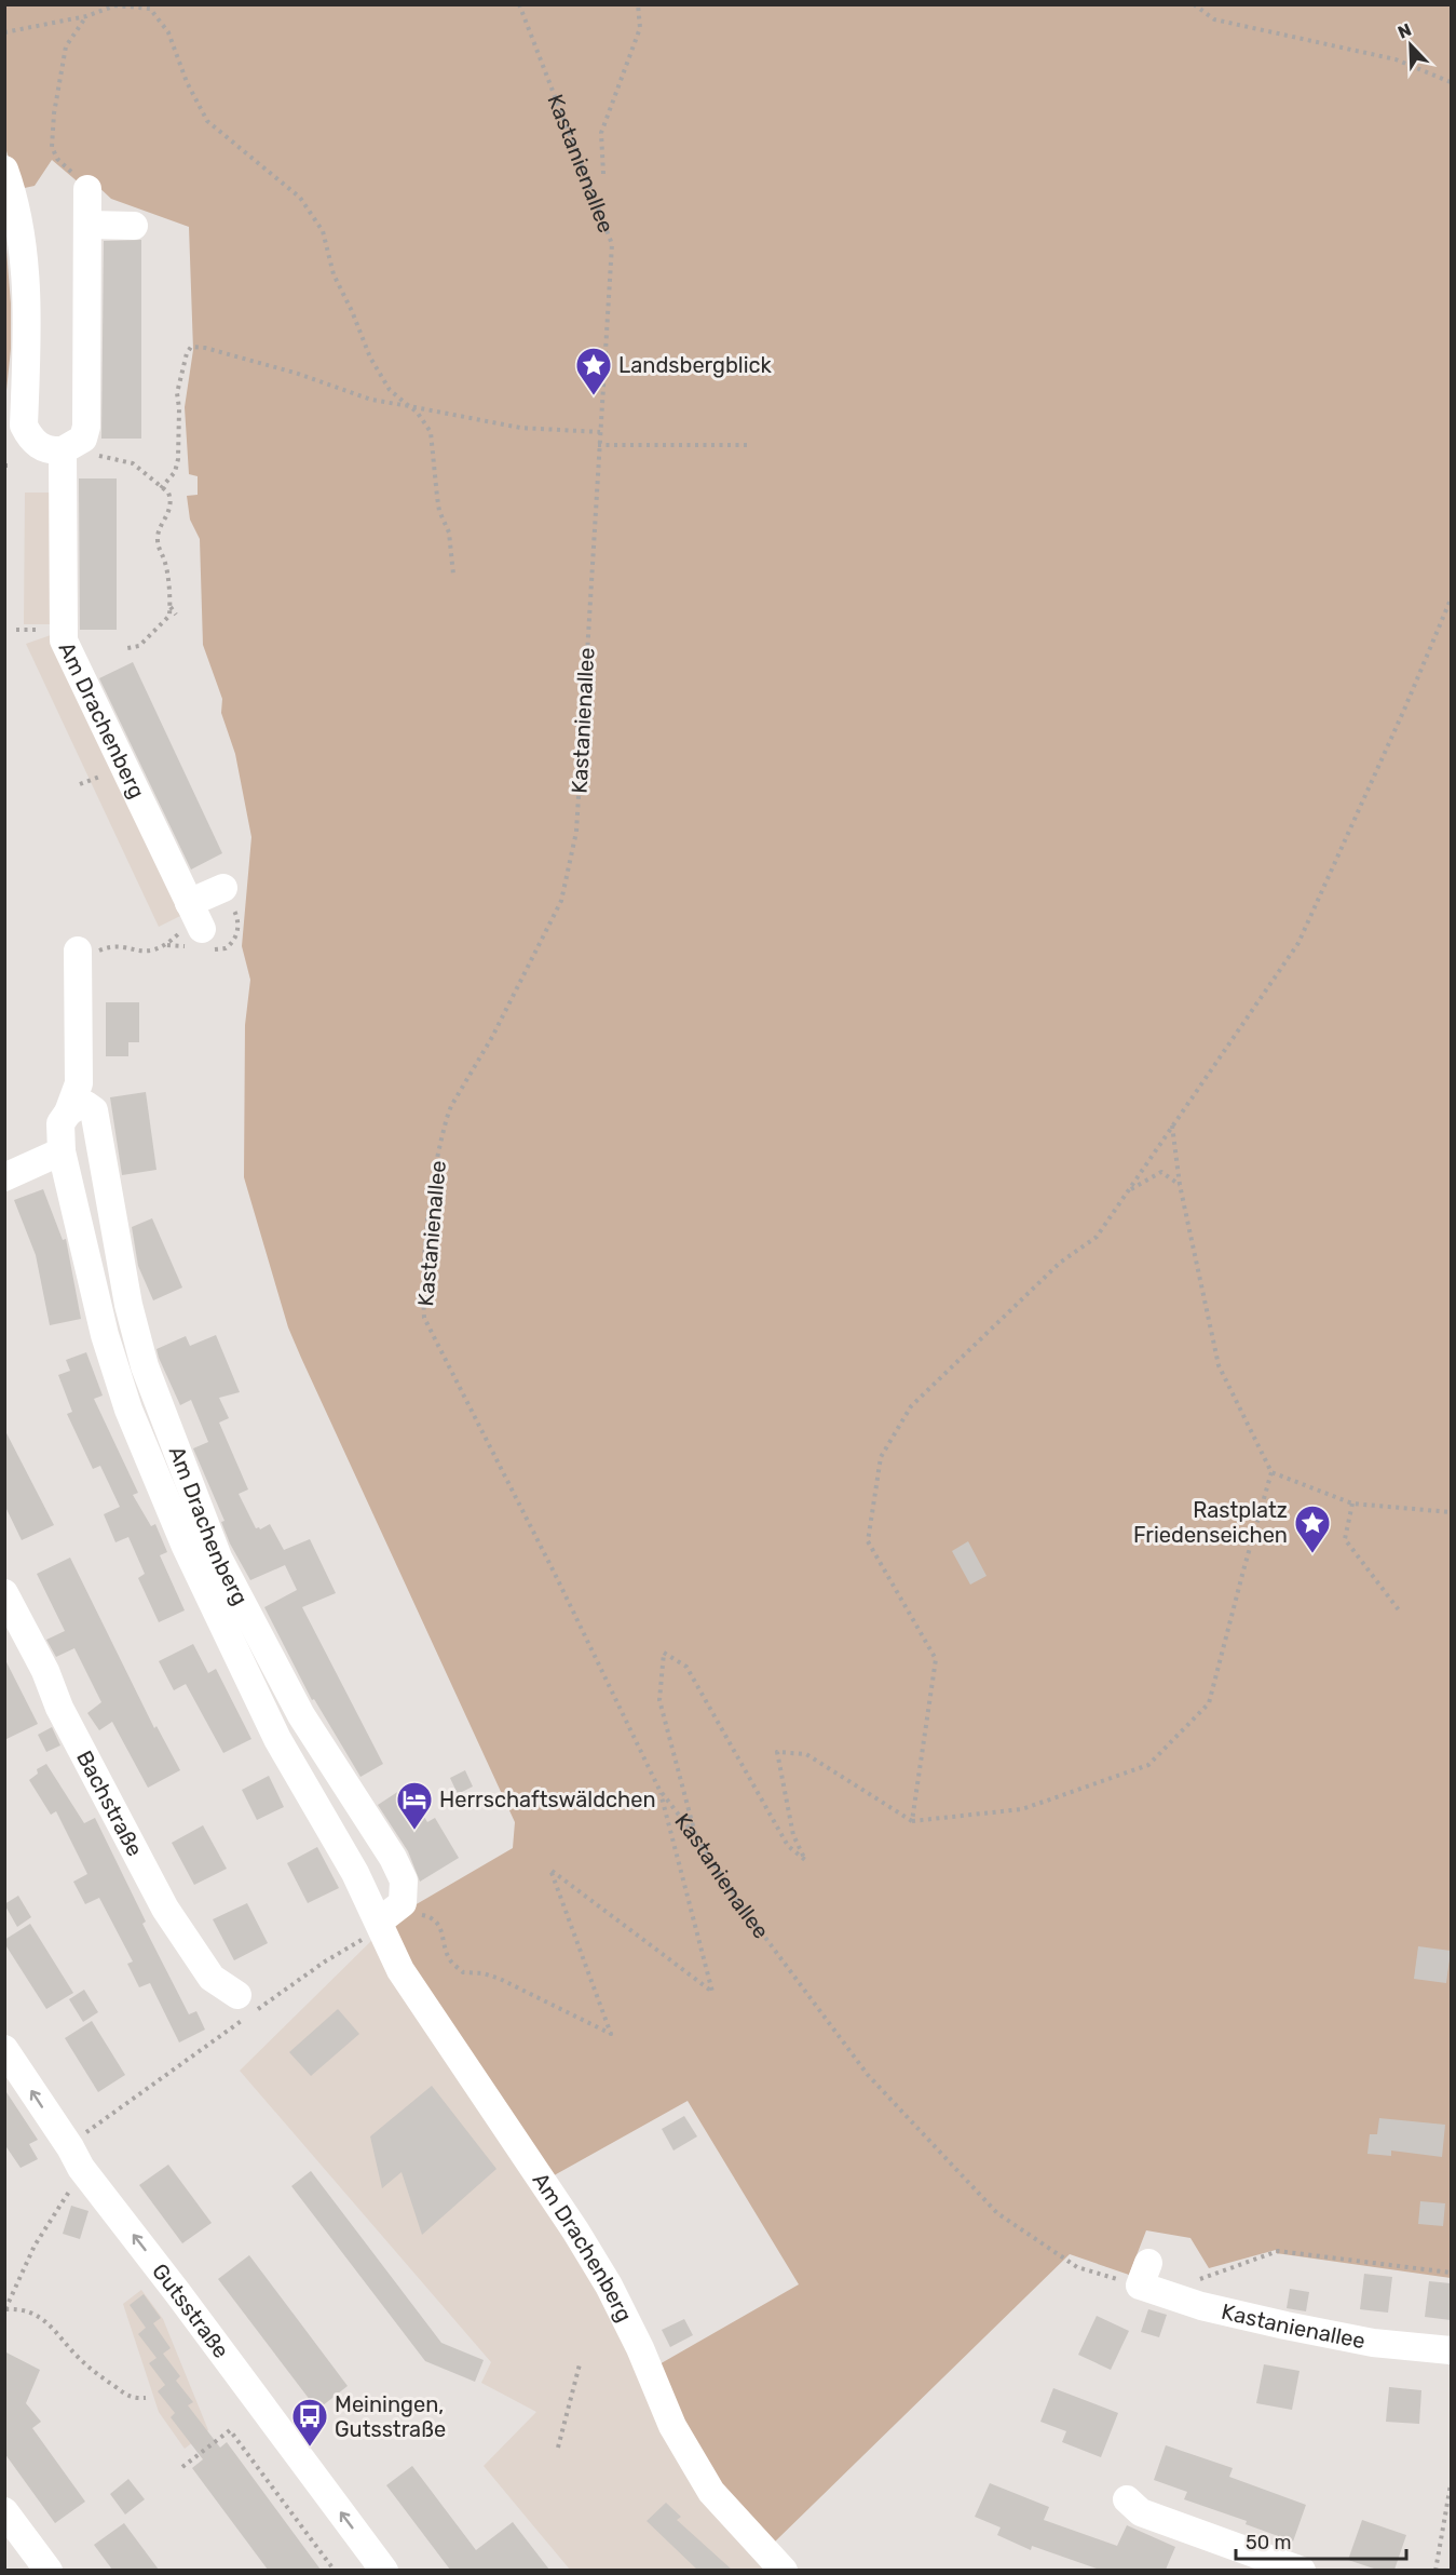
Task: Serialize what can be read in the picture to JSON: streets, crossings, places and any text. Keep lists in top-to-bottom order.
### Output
{
  "streets": {
    "street": [
      "Kastanienallee",
      "Am Drachenberg",
      "Bachstraße",
      "Gutsstraße"
    ]
  },
  "one_way": ["Gutsstraße"],
  "places": {
    "place": ["Landsbergblick", "Rastplatz Friedenseichen"],
    "hotel": ["Herrschaftswäldchen"],
    "bus stop": ["Meiningen, Gutsstraße"]
  },
  "scale_bar": "50 m",
  "north": "top left"
}
